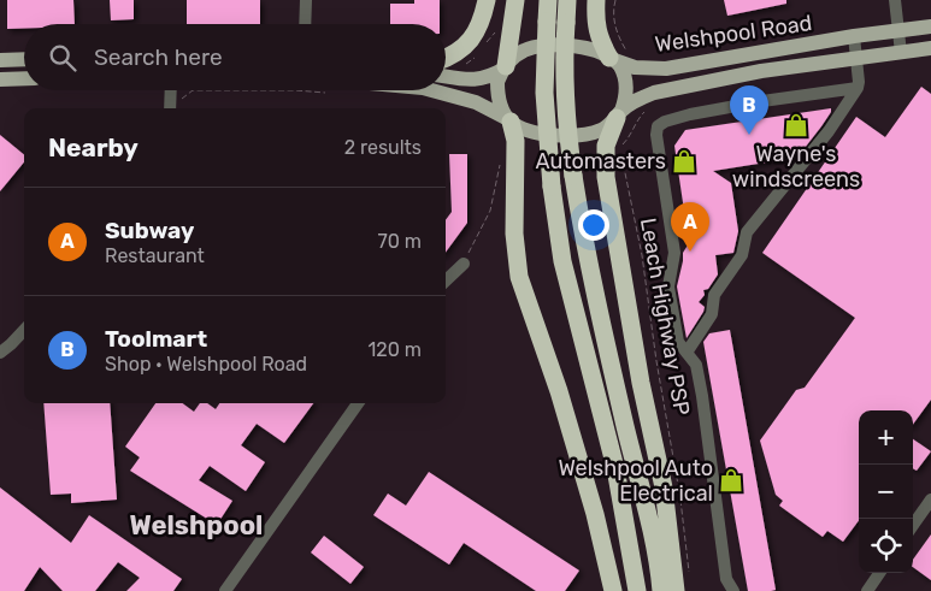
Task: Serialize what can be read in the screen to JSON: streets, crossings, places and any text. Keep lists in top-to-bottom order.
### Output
{
  "streets": {
    "main road": ["Welshpool Road"],
    "path": ["Leach Highway PSP"]
  },
  "districts": ["Welshpool"],
  "places": {
    "shop": ["Wayne's windscreens", "Automasters", "Welshpool Auto Electrical"]
  },
  "page": {
    "search": "Search here",
    "pins": ["B", "A"],
    "heading": ["Nearby", "2 results"],
    "list": [
      {
        "mark": "A",
        "name": "Subway",
        "note": "Restaurant",
        "value": "70 m"
      },
      {
        "mark": "B",
        "name": "Toolmart",
        "note": "Shop · Welshpool Road",
        "value": "120 m"
      }
    ],
    "map_buttons": ["+", "−"]
  }
}
